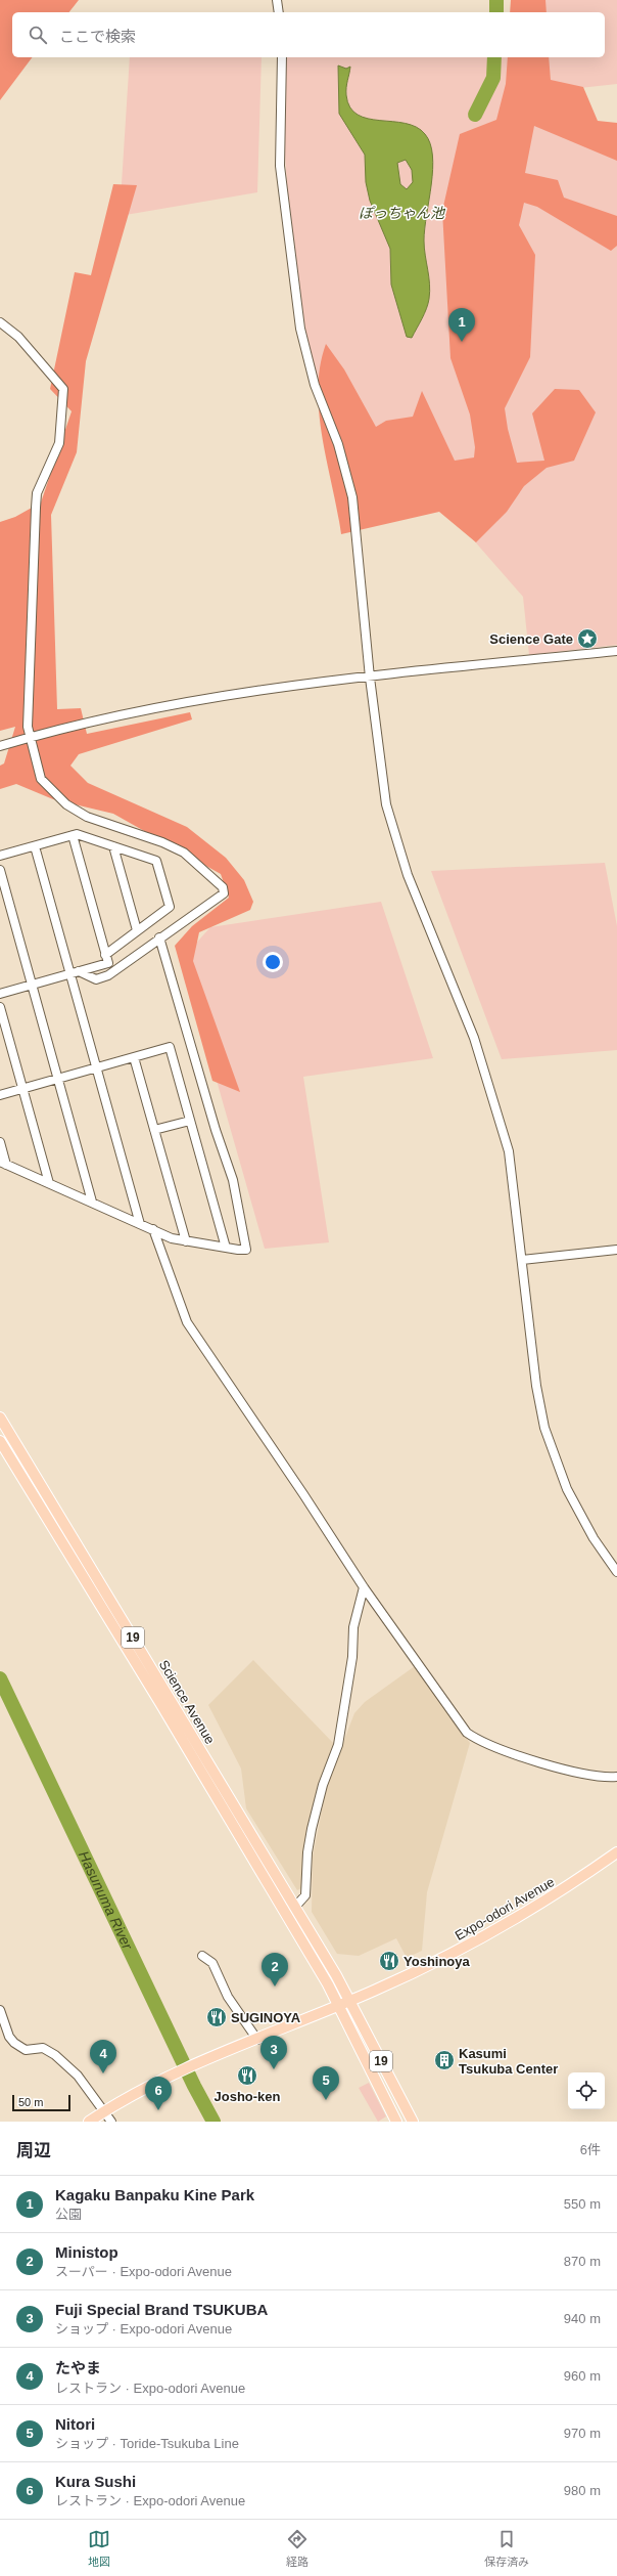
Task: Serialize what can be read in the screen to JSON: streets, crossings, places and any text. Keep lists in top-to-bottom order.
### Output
{
  "streets": {
    "main road": ["19", "Science Avenue", "Expo-odori Avenue"]
  },
  "crossings": [
    ["19", "Science Avenue"],
    ["19", "Expo-odori Avenue"],
    ["Science Avenue", "Expo-odori Avenue"]
  ],
  "water": ["ぽっちゃん池", "Hasunuma River"],
  "places": {
    "place": ["Science Gate"],
    "restaurant": ["Yoshinoya", "SUGINOYA", "Josho-ken"],
    "building": ["Kasumi Tsukuba Center"]
  },
  "scale_bar": "50 m",
  "page": {
    "search": "ここで検索",
    "pins": [
      "1",
      "2",
      "3",
      "4",
      "5",
      "6"
    ],
    "scale": "50 m",
    "heading": ["周辺", "6件"],
    "list": [
      {
        "mark": "1",
        "name": "Kagaku Banpaku Kine Park",
        "note": "公園",
        "value": "550 m"
      },
      {
        "mark": "2",
        "name": "Ministop",
        "note": "スーパー · Expo-odori Avenue",
        "value": "870 m"
      },
      {
        "mark": "3",
        "name": "Fuji Special Brand TSUKUBA",
        "note": "ショップ · Expo-odori Avenue",
        "value": "940 m"
      },
      {
        "mark": "4",
        "name": "たやま",
        "note": "レストラン · Expo-odori Avenue",
        "value": "960 m"
      },
      {
        "mark": "5",
        "name": "Nitori",
        "note": "ショップ · Toride-Tsukuba Line",
        "value": "970 m"
      },
      {
        "mark": "6",
        "name": "Kura Sushi",
        "note": "レストラン · Expo-odori Avenue",
        "value": "980 m"
      }
    ],
    "nav": ["地図", "経路", "保存済み"]
  }
}
